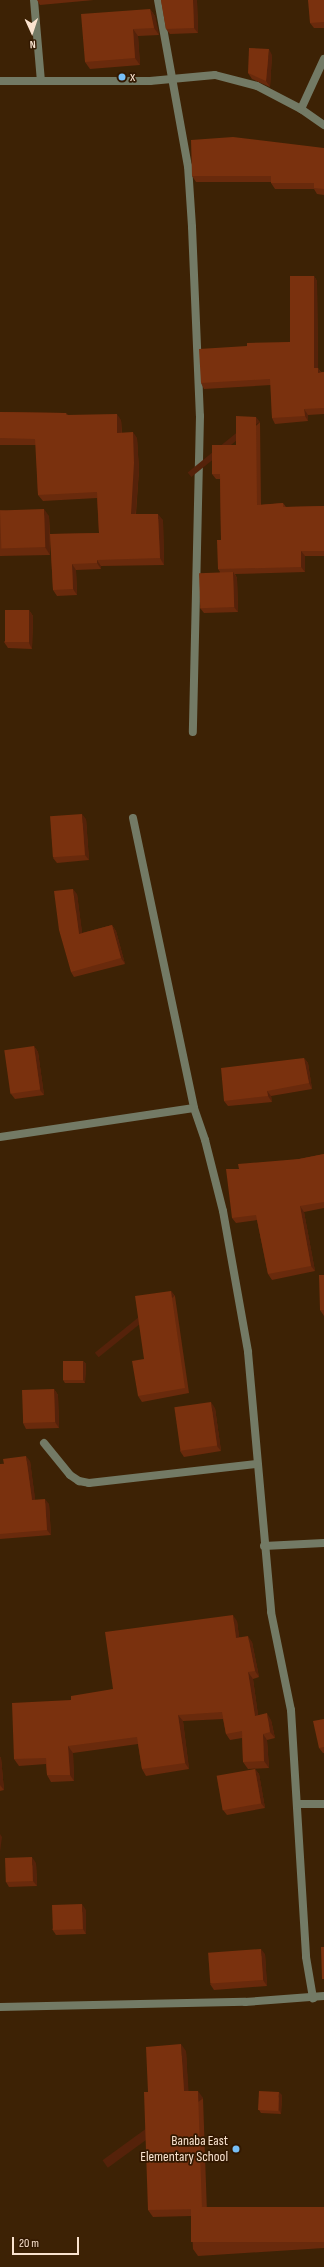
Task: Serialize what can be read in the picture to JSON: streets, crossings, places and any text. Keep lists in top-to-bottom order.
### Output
{
  "places": ["x", "Banaba East Elementary School"],
  "scale_bar": "20 m",
  "north": "bottom"
}
